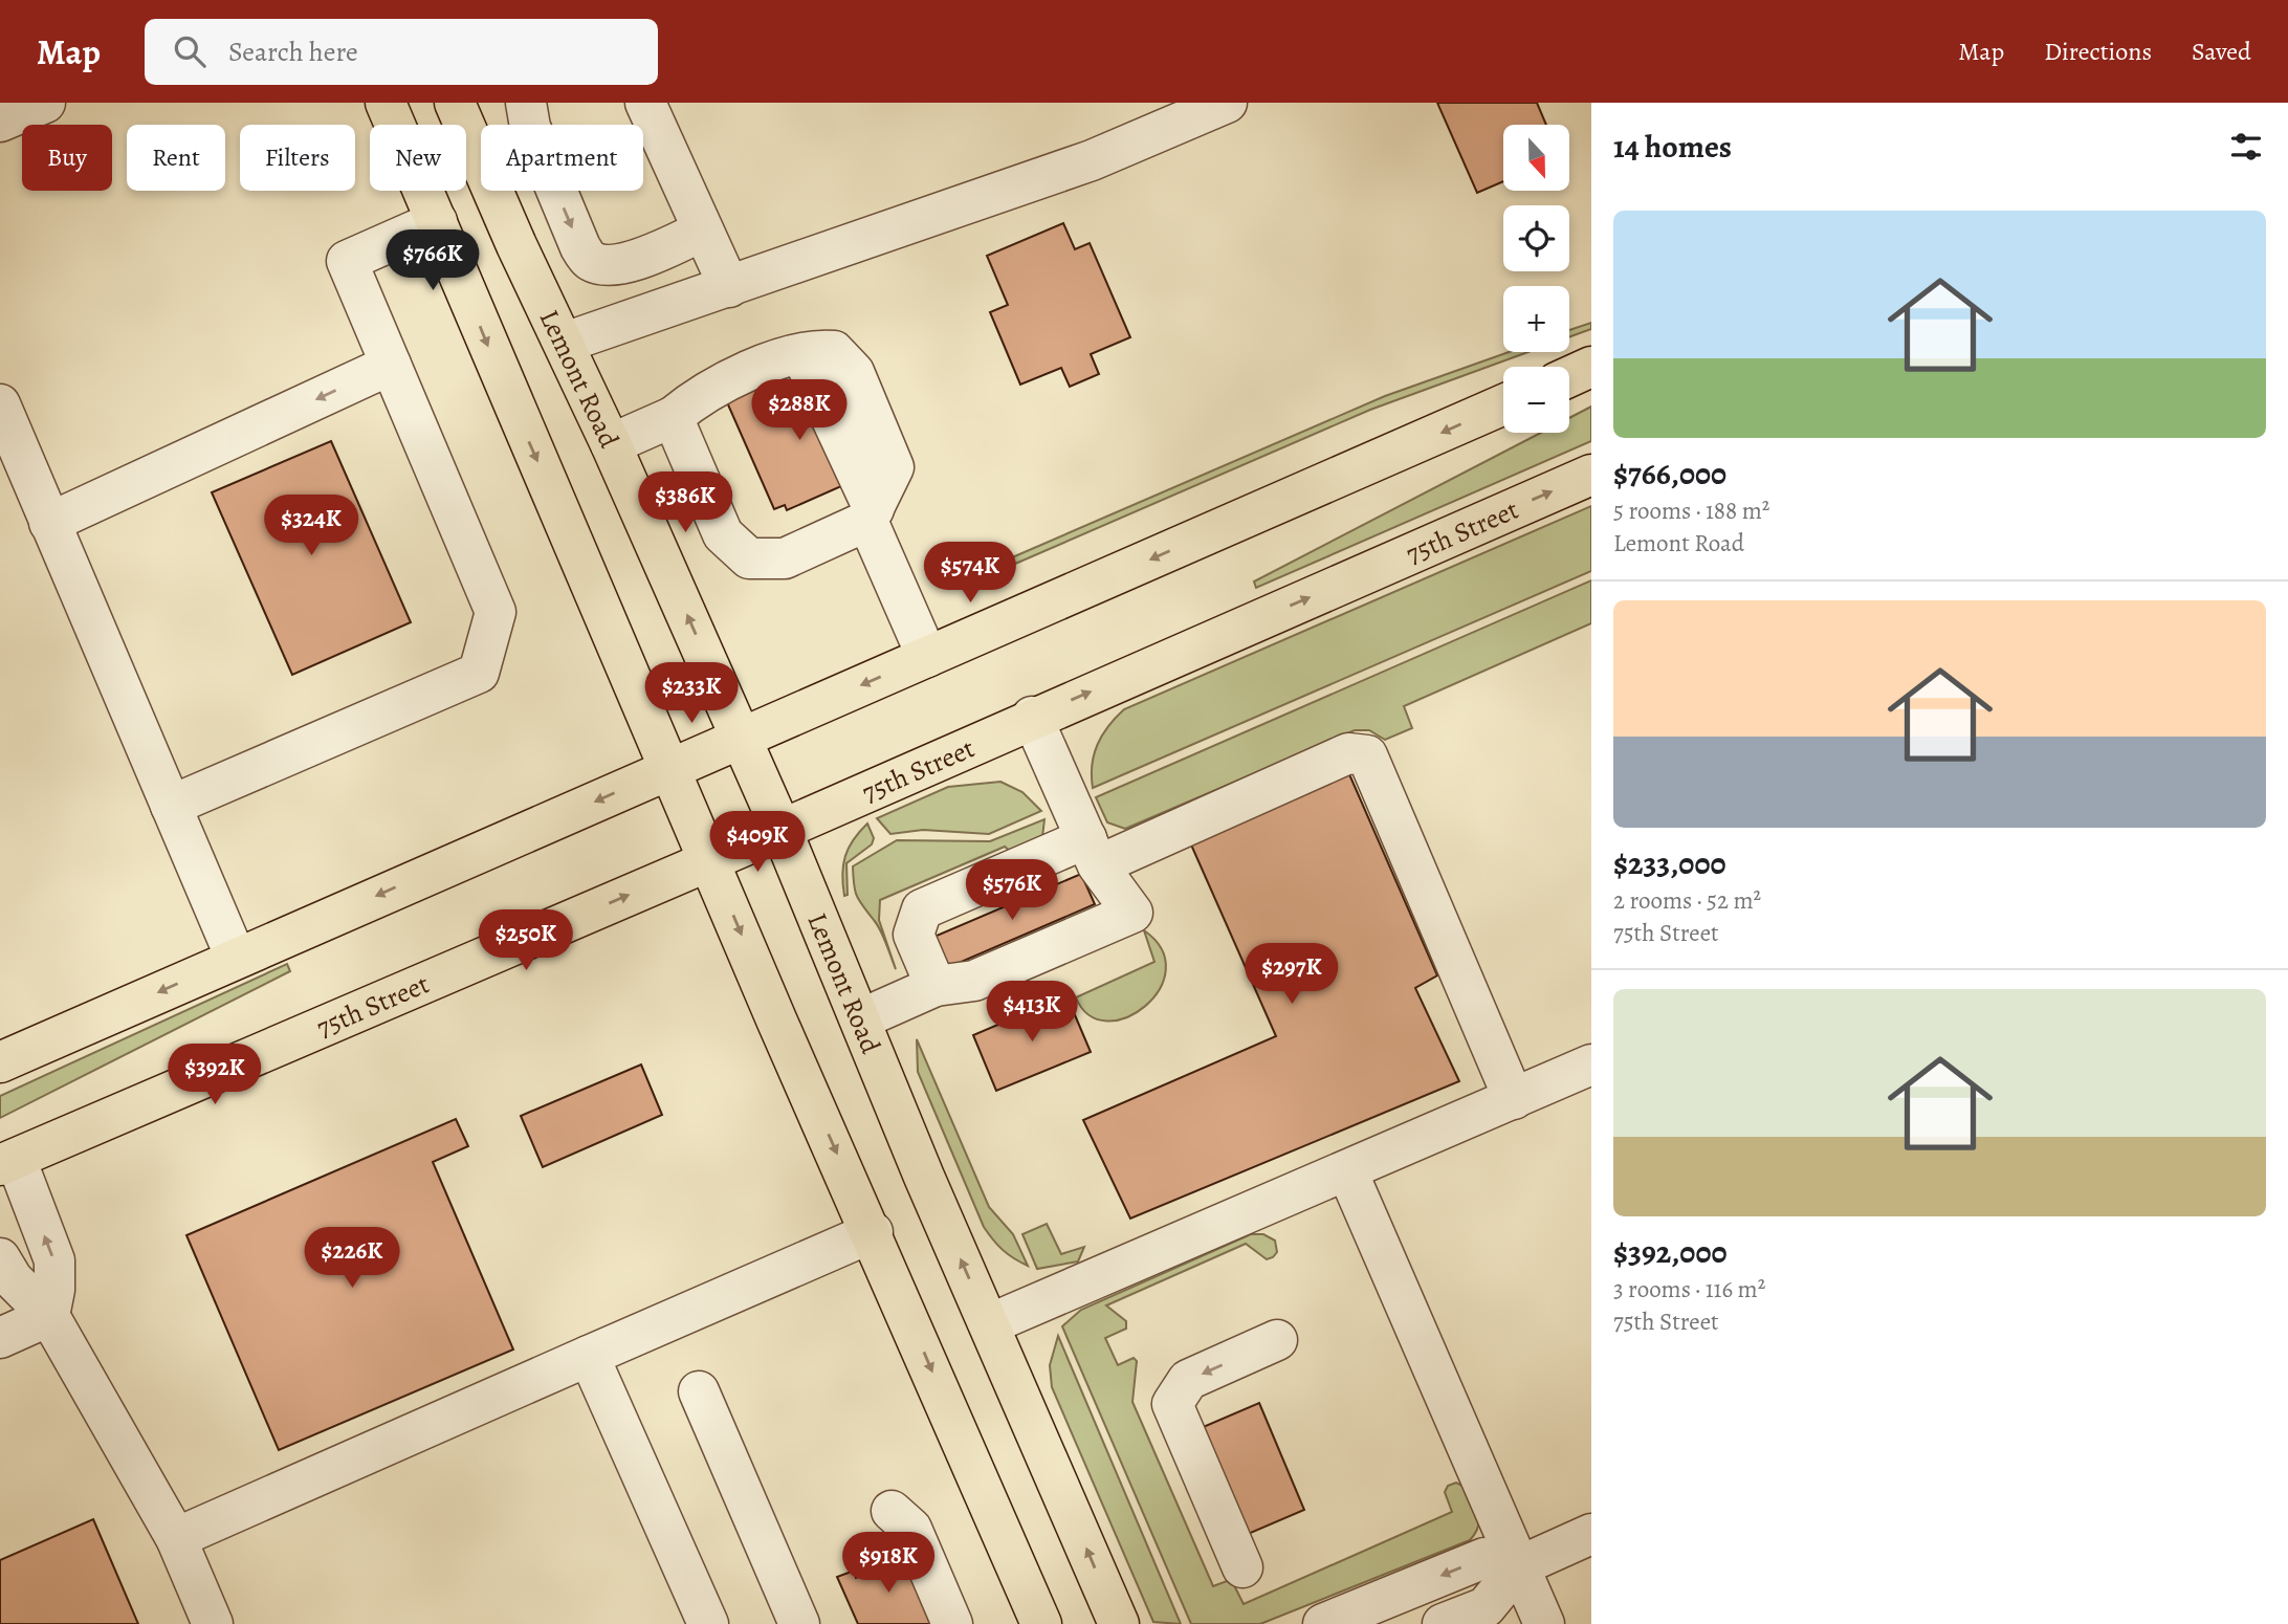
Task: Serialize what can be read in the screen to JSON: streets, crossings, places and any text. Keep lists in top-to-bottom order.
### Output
{
  "streets": {
    "main road": ["Lemont Road", "75th Street"]
  },
  "crossings": [
    ["Lemont Road", "75th Street"]
  ],
  "north": "bottom",
  "page": {
    "header": "Map",
    "search": "Search here",
    "nav": ["Map", "Directions", "Saved"],
    "heading": "14 homes",
    "map_buttons": ["+", "−"],
    "chip": [
      "Buy",
      "Rent",
      "Filters",
      "New",
      "Apartment"
    ],
    "list": [
      {
        "name": "$766,000",
        "note": "5 rooms · 188 m² · Lemont Road"
      },
      {
        "name": "$233,000",
        "note": "2 rooms · 52 m² · 75th Street"
      },
      {
        "name": "$392,000",
        "note": "3 rooms · 116 m² · 75th Street"
      }
    ],
    "price": [
      "$766K",
      "$288K",
      "$386K",
      "$324K",
      "$574K",
      "$233K",
      "$409K",
      "$576K",
      "$250K",
      "$297K",
      "$413K",
      "$392K",
      "$226K",
      "$918K"
    ]
  }
}
